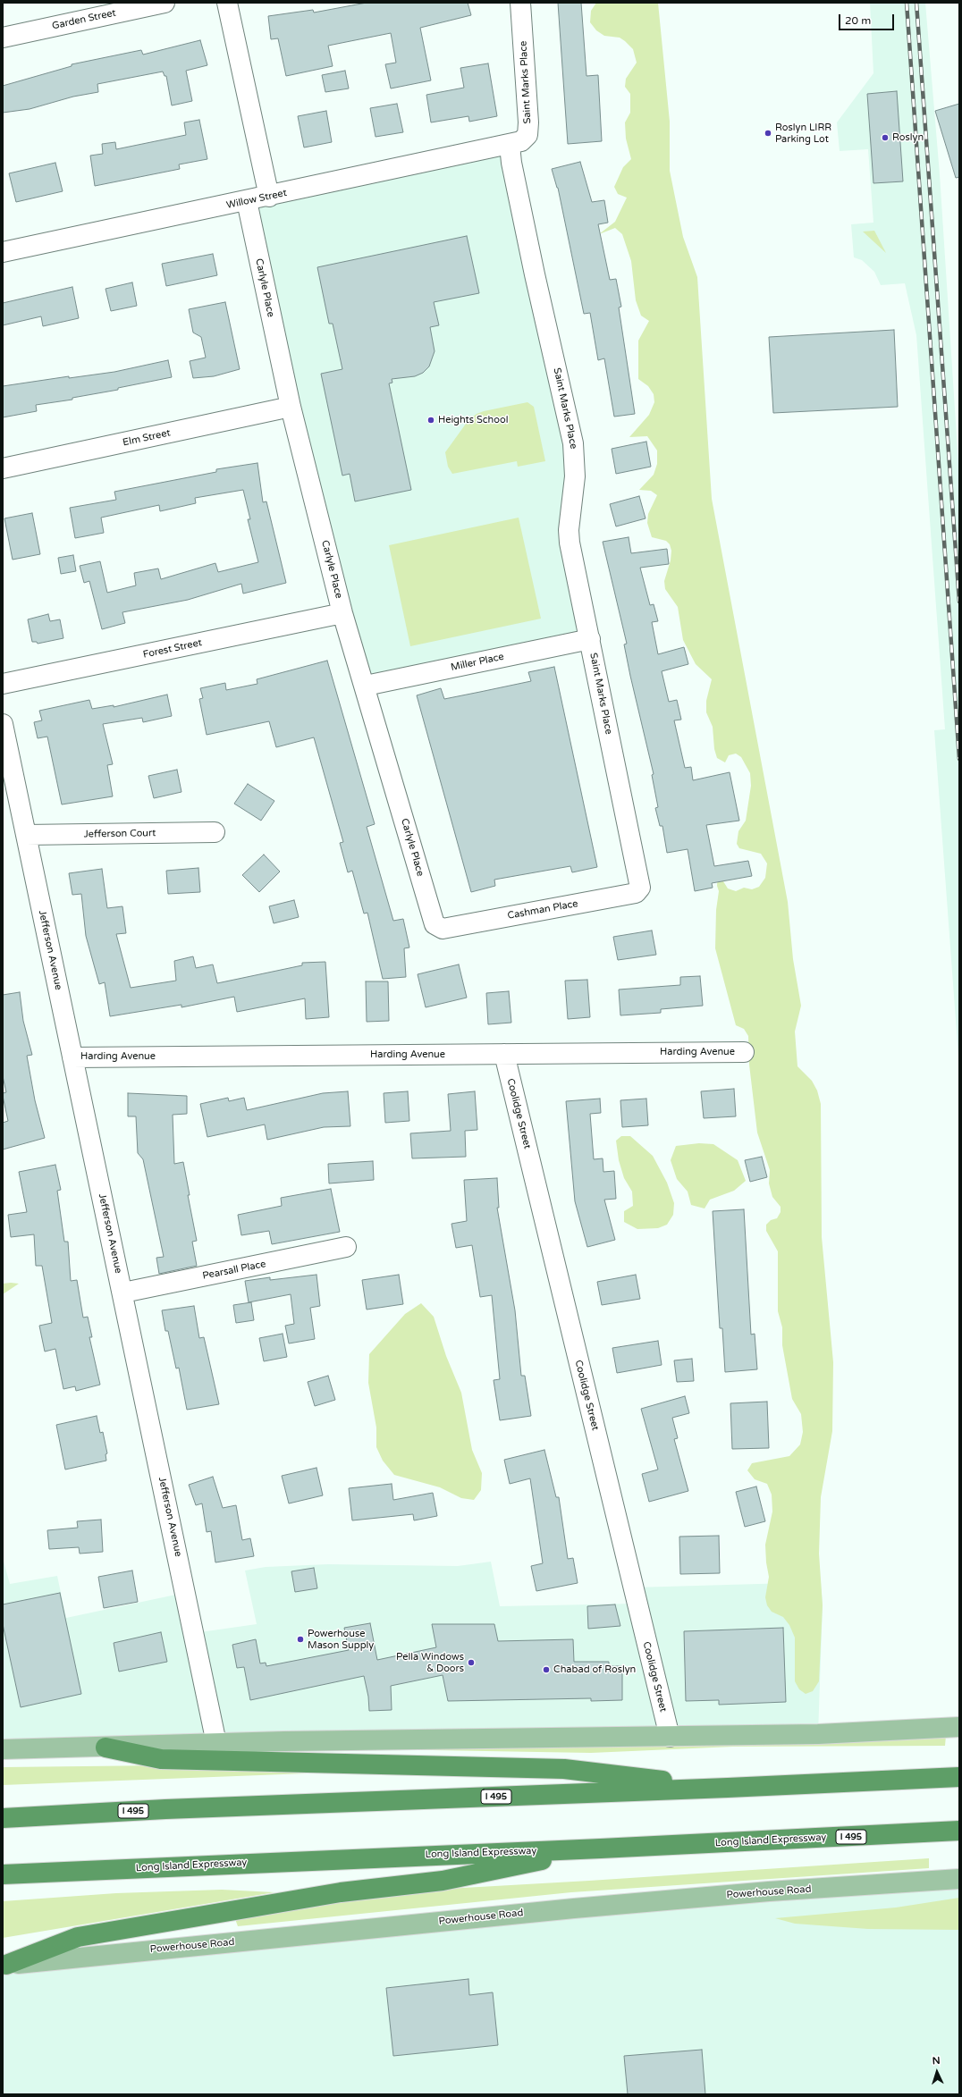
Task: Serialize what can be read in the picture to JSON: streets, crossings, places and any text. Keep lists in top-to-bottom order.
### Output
{
  "streets": {
    "highway": ["I 495", "Long Island Expressway"],
    "main road": ["Powerhouse Road"],
    "street": [
      "Garden Street",
      "Saint Marks Place",
      "Willow Street",
      "Carlyle Place",
      "Elm Street",
      "Forest Street",
      "Miller Place",
      "Jefferson Court",
      "Cashman Place",
      "Jefferson Avenue",
      "Harding Avenue",
      "Coolidge Street",
      "Pearsall Place"
    ]
  },
  "crossings": [
    ["Saint Marks Place", "Willow Street"],
    ["Saint Marks Place", "Miller Place"],
    ["Saint Marks Place", "Cashman Place"],
    ["Willow Street", "Carlyle Place"],
    ["Carlyle Place", "Elm Street"],
    ["Carlyle Place", "Forest Street"],
    ["Carlyle Place", "Miller Place"],
    ["Carlyle Place", "Cashman Place"],
    ["Jefferson Court", "Jefferson Avenue"],
    ["Jefferson Avenue", "Harding Avenue"],
    ["Jefferson Avenue", "Pearsall Place"],
    ["Harding Avenue", "Coolidge Street"]
  ],
  "places": [
    "Roslyn LIRR Parking Lot",
    "Roslyn",
    "Heights School",
    "Powerhouse Mason Supply",
    "Pella Windows & Doors",
    "Chabad of Roslyn"
  ],
  "scale_bar": "20 m",
  "north": "top"
}
